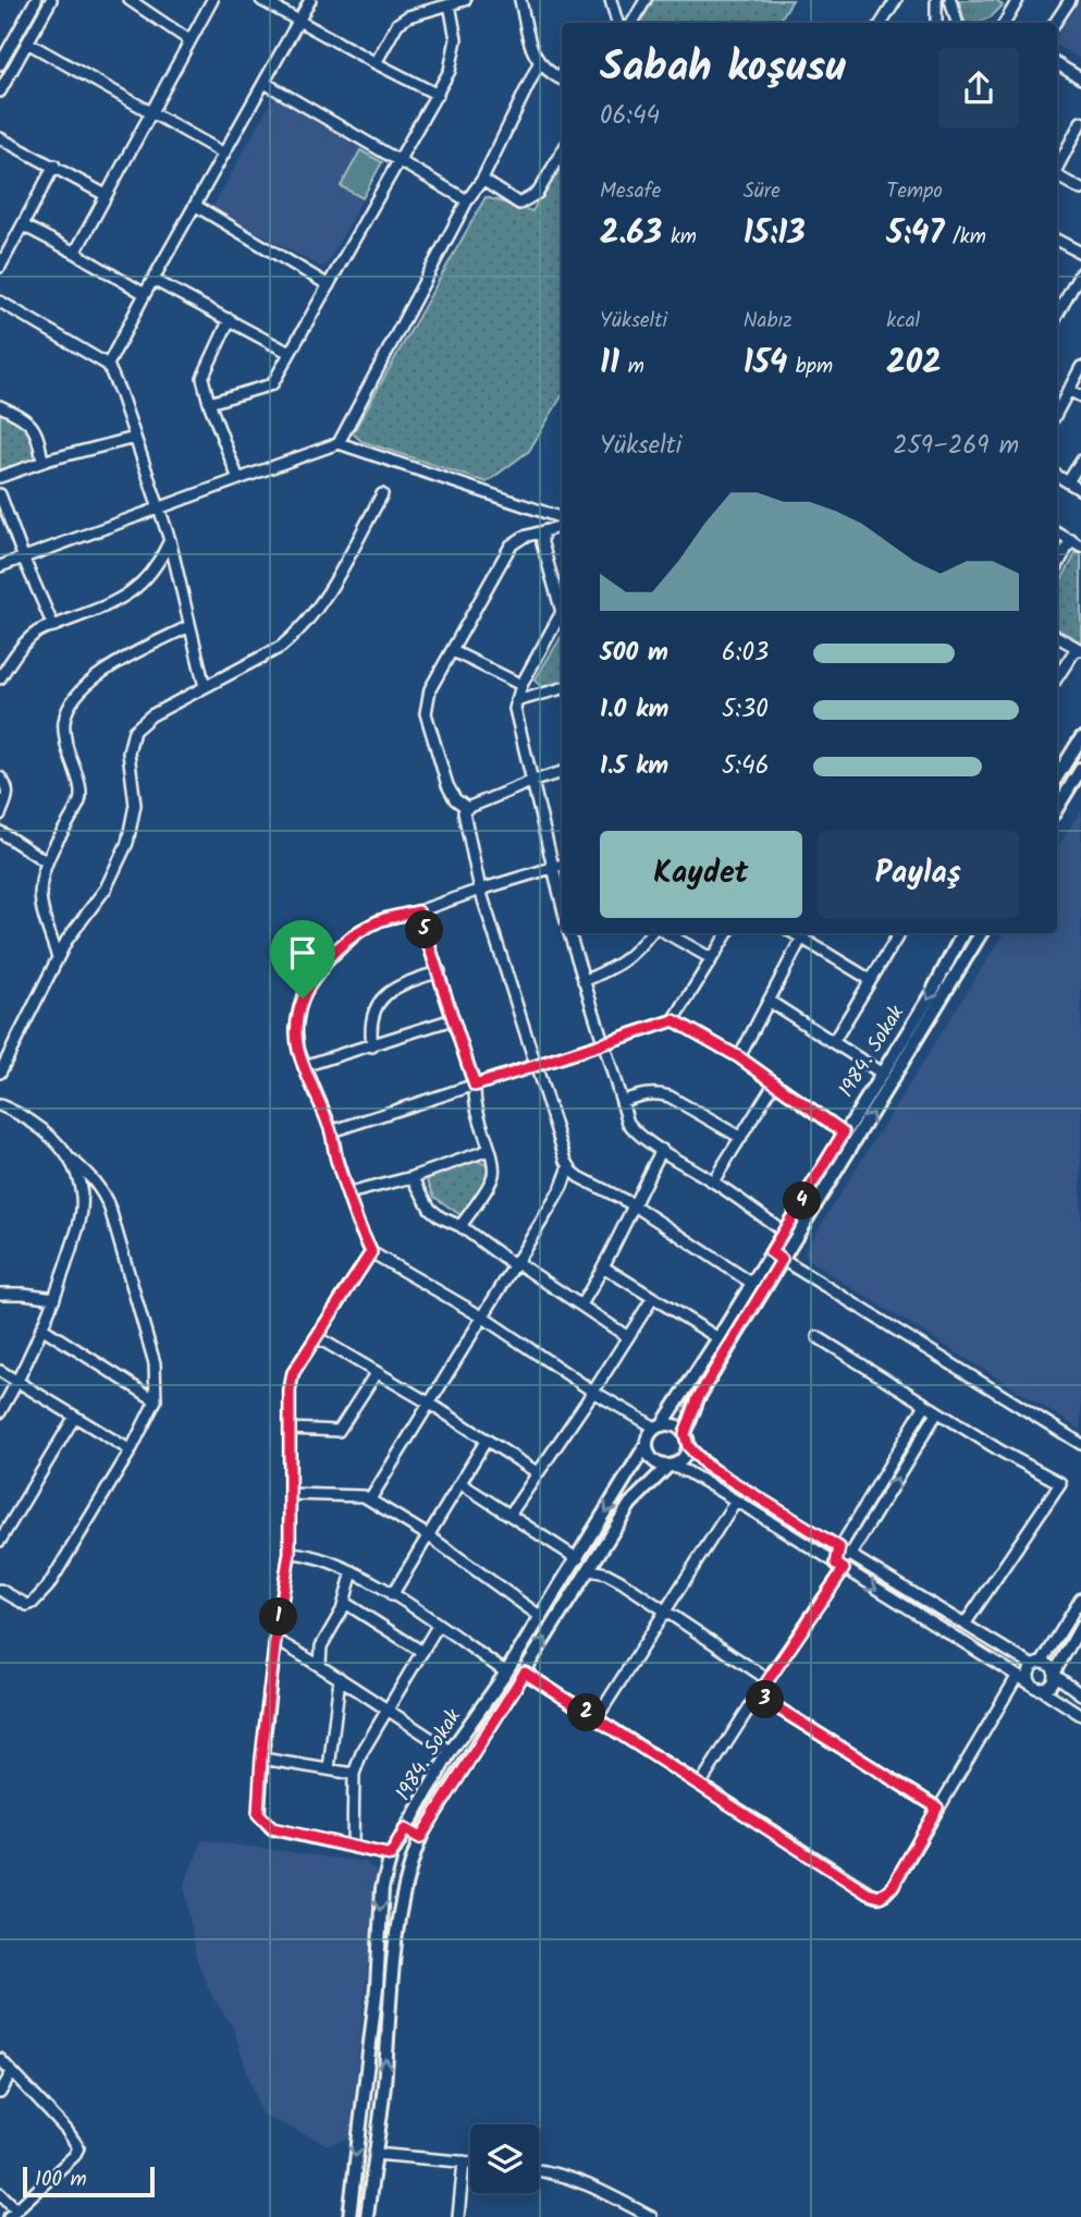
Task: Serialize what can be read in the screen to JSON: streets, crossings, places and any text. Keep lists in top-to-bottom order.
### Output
{
  "streets": {
    "main road": ["1984. Sokak"]
  },
  "scale_bar": "100 m",
  "page": {
    "heading": ["Sabah koşusu", "06:44"],
    "stats": [
      ["Mesafe", "2.63 km"],
      ["Süre", "15:13"],
      ["Tempo", "5:47 /km"],
      ["Yükselti", "11 m"],
      ["Nabız", "154 bpm"],
      ["kcal", "202"]
    ],
    "chart": ["Yükselti", "259–269 m"],
    "list": [
      {
        "name": "500 m",
        "note": "6:03"
      },
      {
        "name": "1.0 km",
        "note": "5:30"
      },
      {
        "name": "1.5 km",
        "note": "5:46"
      }
    ],
    "buttons": ["Kaydet", "Paylaş"],
    "pins": [
      "5",
      "4",
      "1",
      "3",
      "2"
    ],
    "scale": "100 m"
  }
}
